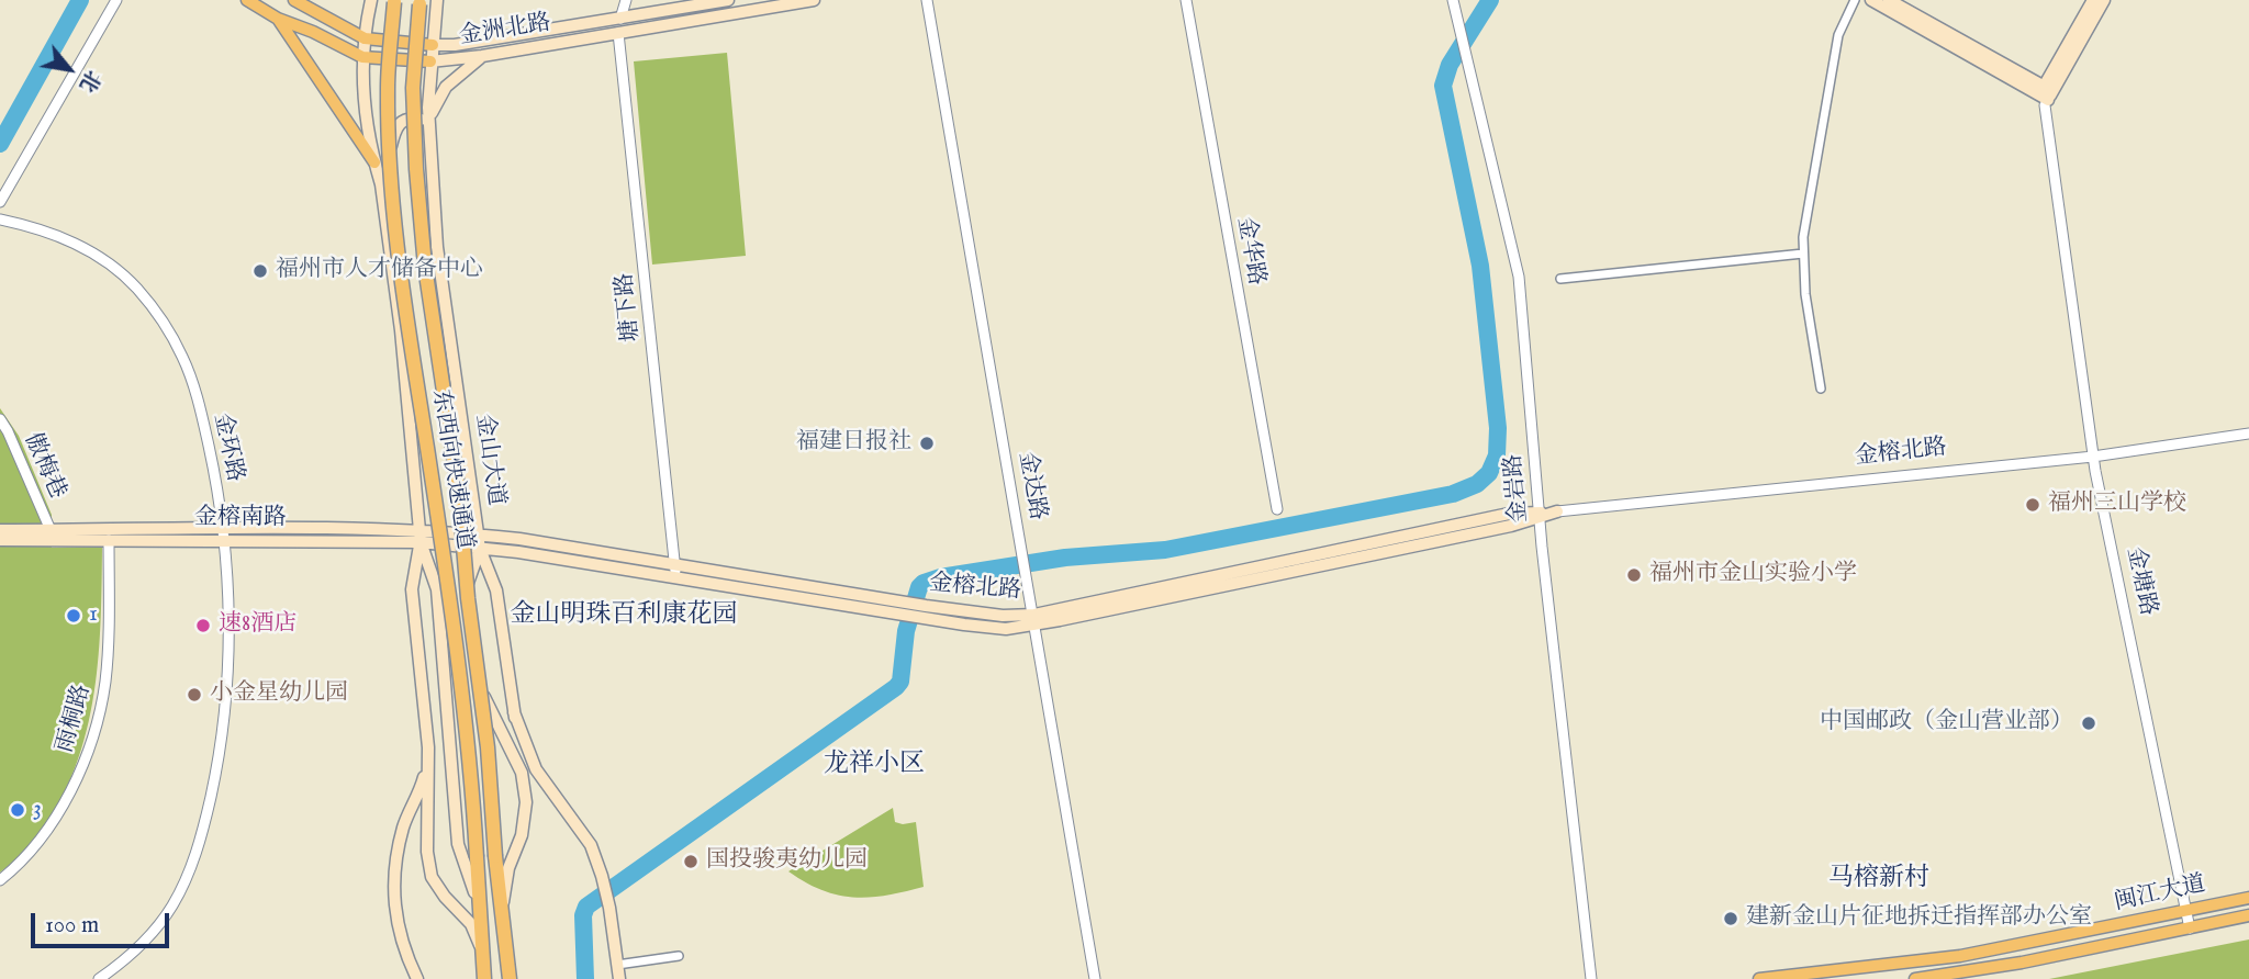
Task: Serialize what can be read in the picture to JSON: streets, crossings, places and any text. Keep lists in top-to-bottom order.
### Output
{
  "streets": {
    "highway": ["东西向快速通道"],
    "main road": [
      "金洲北路",
      "金榕北路",
      "金山大道",
      "金榕南路",
      "闽江大道"
    ],
    "street": [
      "金华路",
      "塘下路",
      "金环路",
      "傲梅巷",
      "金达路",
      "金岩路",
      "金塘路",
      "雨桐路"
    ]
  },
  "crossings": [
    ["金洲北路", "塘下路"],
    ["金洲北路", "金山大道"],
    ["塘下路", "金榕北路"],
    ["金环路", "金榕南路"],
    ["金榕北路", "金山大道"],
    ["金榕北路", "金达路"],
    ["金榕北路", "金岩路"],
    ["金榕北路", "金榕南路"],
    ["金榕北路", "金塘路"],
    ["金山大道", "东西向快速通道"],
    ["金山大道", "金榕南路"],
    ["傲梅巷", "金榕南路"],
    ["金榕南路", "雨桐路"],
    ["金塘路", "闽江大道"]
  ],
  "districts": ["金山明珠百利康花园", "龙祥小区", "马榕新村"],
  "places": [
    "福州市人才储备中心",
    "福建日报社",
    "福州三山学校",
    "福州市金山实验小学",
    "1",
    "速8酒店",
    "小金星幼儿园",
    "中国邮政（金山营业部）",
    "3",
    "国投骏夷幼儿园",
    "建新金山片征地拆迁指挥部办公室"
  ],
  "scale_bar": "100 m",
  "north": "bottom right"
}
